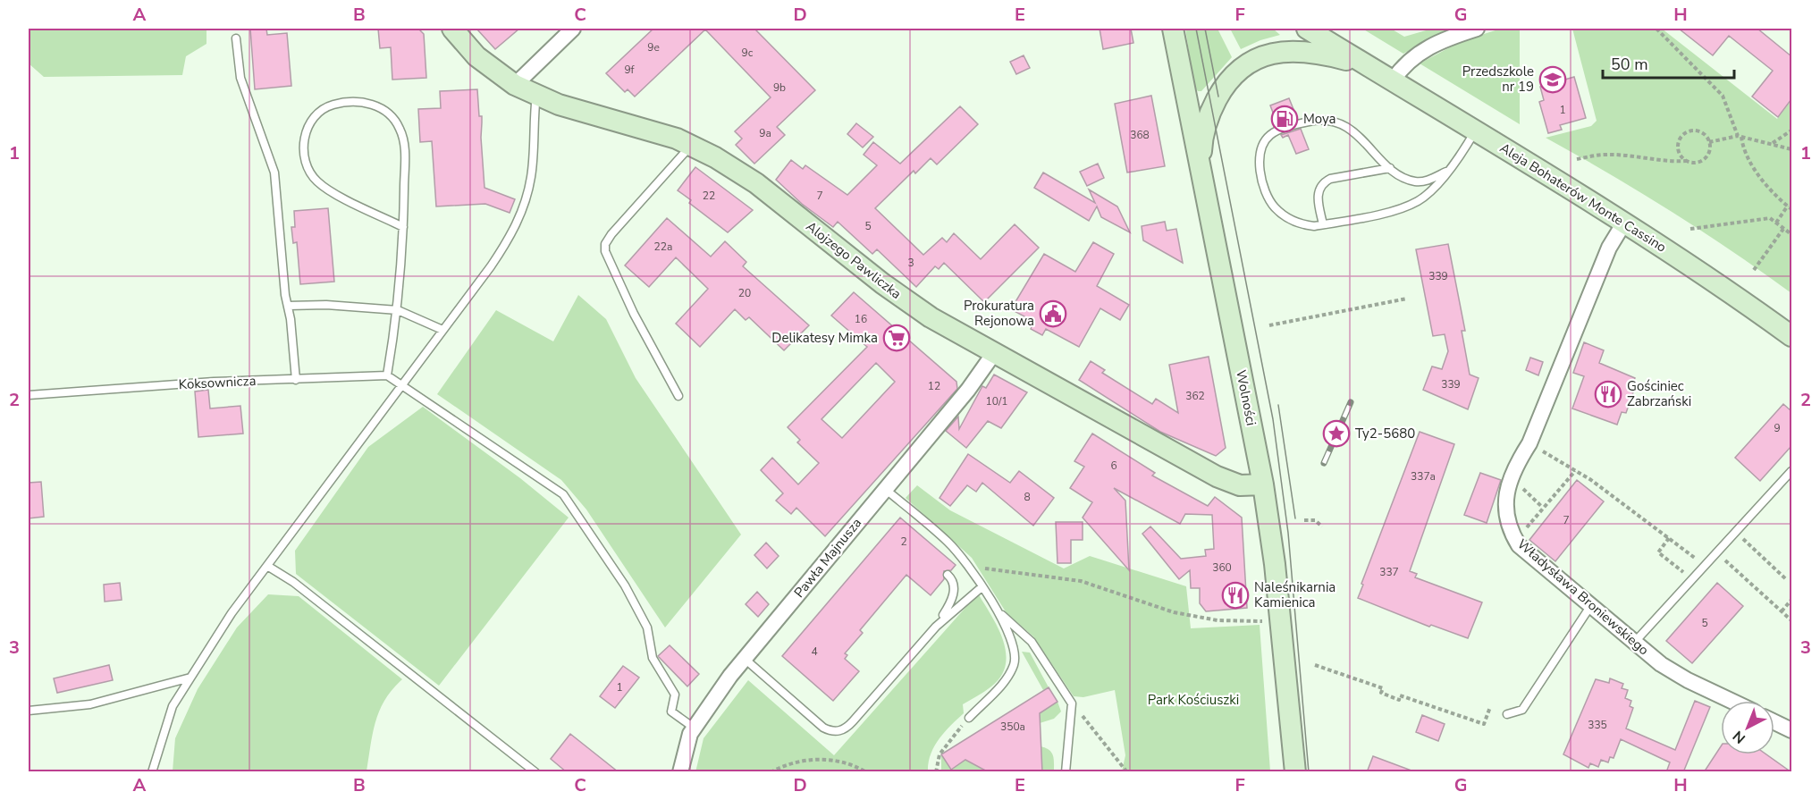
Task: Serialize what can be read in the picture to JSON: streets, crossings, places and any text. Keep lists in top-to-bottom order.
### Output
{
  "streets": {
    "street": [
      "Aleja Bohaterów Monte Cassino",
      "Alojzego Pawliczka",
      "Wolności",
      "Pawła Majnusza",
      "Władysława Broniewskiego"
    ],
    "lane": ["Koksownicza"]
  },
  "crossings": [
    ["Aleja Bohaterów Monte Cassino", "Wolności"],
    ["Aleja Bohaterów Monte Cassino", "Władysława Broniewskiego"],
    ["Alojzego Pawliczka", "Wolności"],
    ["Alojzego Pawliczka", "Pawła Majnusza"]
  ],
  "parks": ["Park Kościuszki"],
  "places": {
    "school or university": ["Przedszkole nr 19"],
    "fuel station": ["Moya"],
    "public building": ["Prokuratura Rejonowa"],
    "supermarket": ["Delikatesy Mimka"],
    "restaurant": ["Gościniec Zabrzański", "Naleśnikarnia Kamienica"],
    "place": ["Ty2-5680"]
  },
  "house_numbers": [
    "9e",
    "9c",
    "9f",
    "9b",
    "1",
    "9a",
    "368",
    "22",
    "7",
    "5",
    "22a",
    "3",
    "339",
    "20",
    "16",
    "339",
    "12",
    "362",
    "10/1",
    "9",
    "6",
    "337a",
    "8",
    "7",
    "2",
    "360",
    "337",
    "5",
    "4",
    "1",
    "335",
    "350a"
  ],
  "scale_bar": "50 m",
  "north": "bottom left",
  "grid": {
    "columns": [
      "A",
      "B",
      "C",
      "D",
      "E",
      "F",
      "G",
      "H"
    ],
    "rows": ["1", "2", "3"]
  }
}
